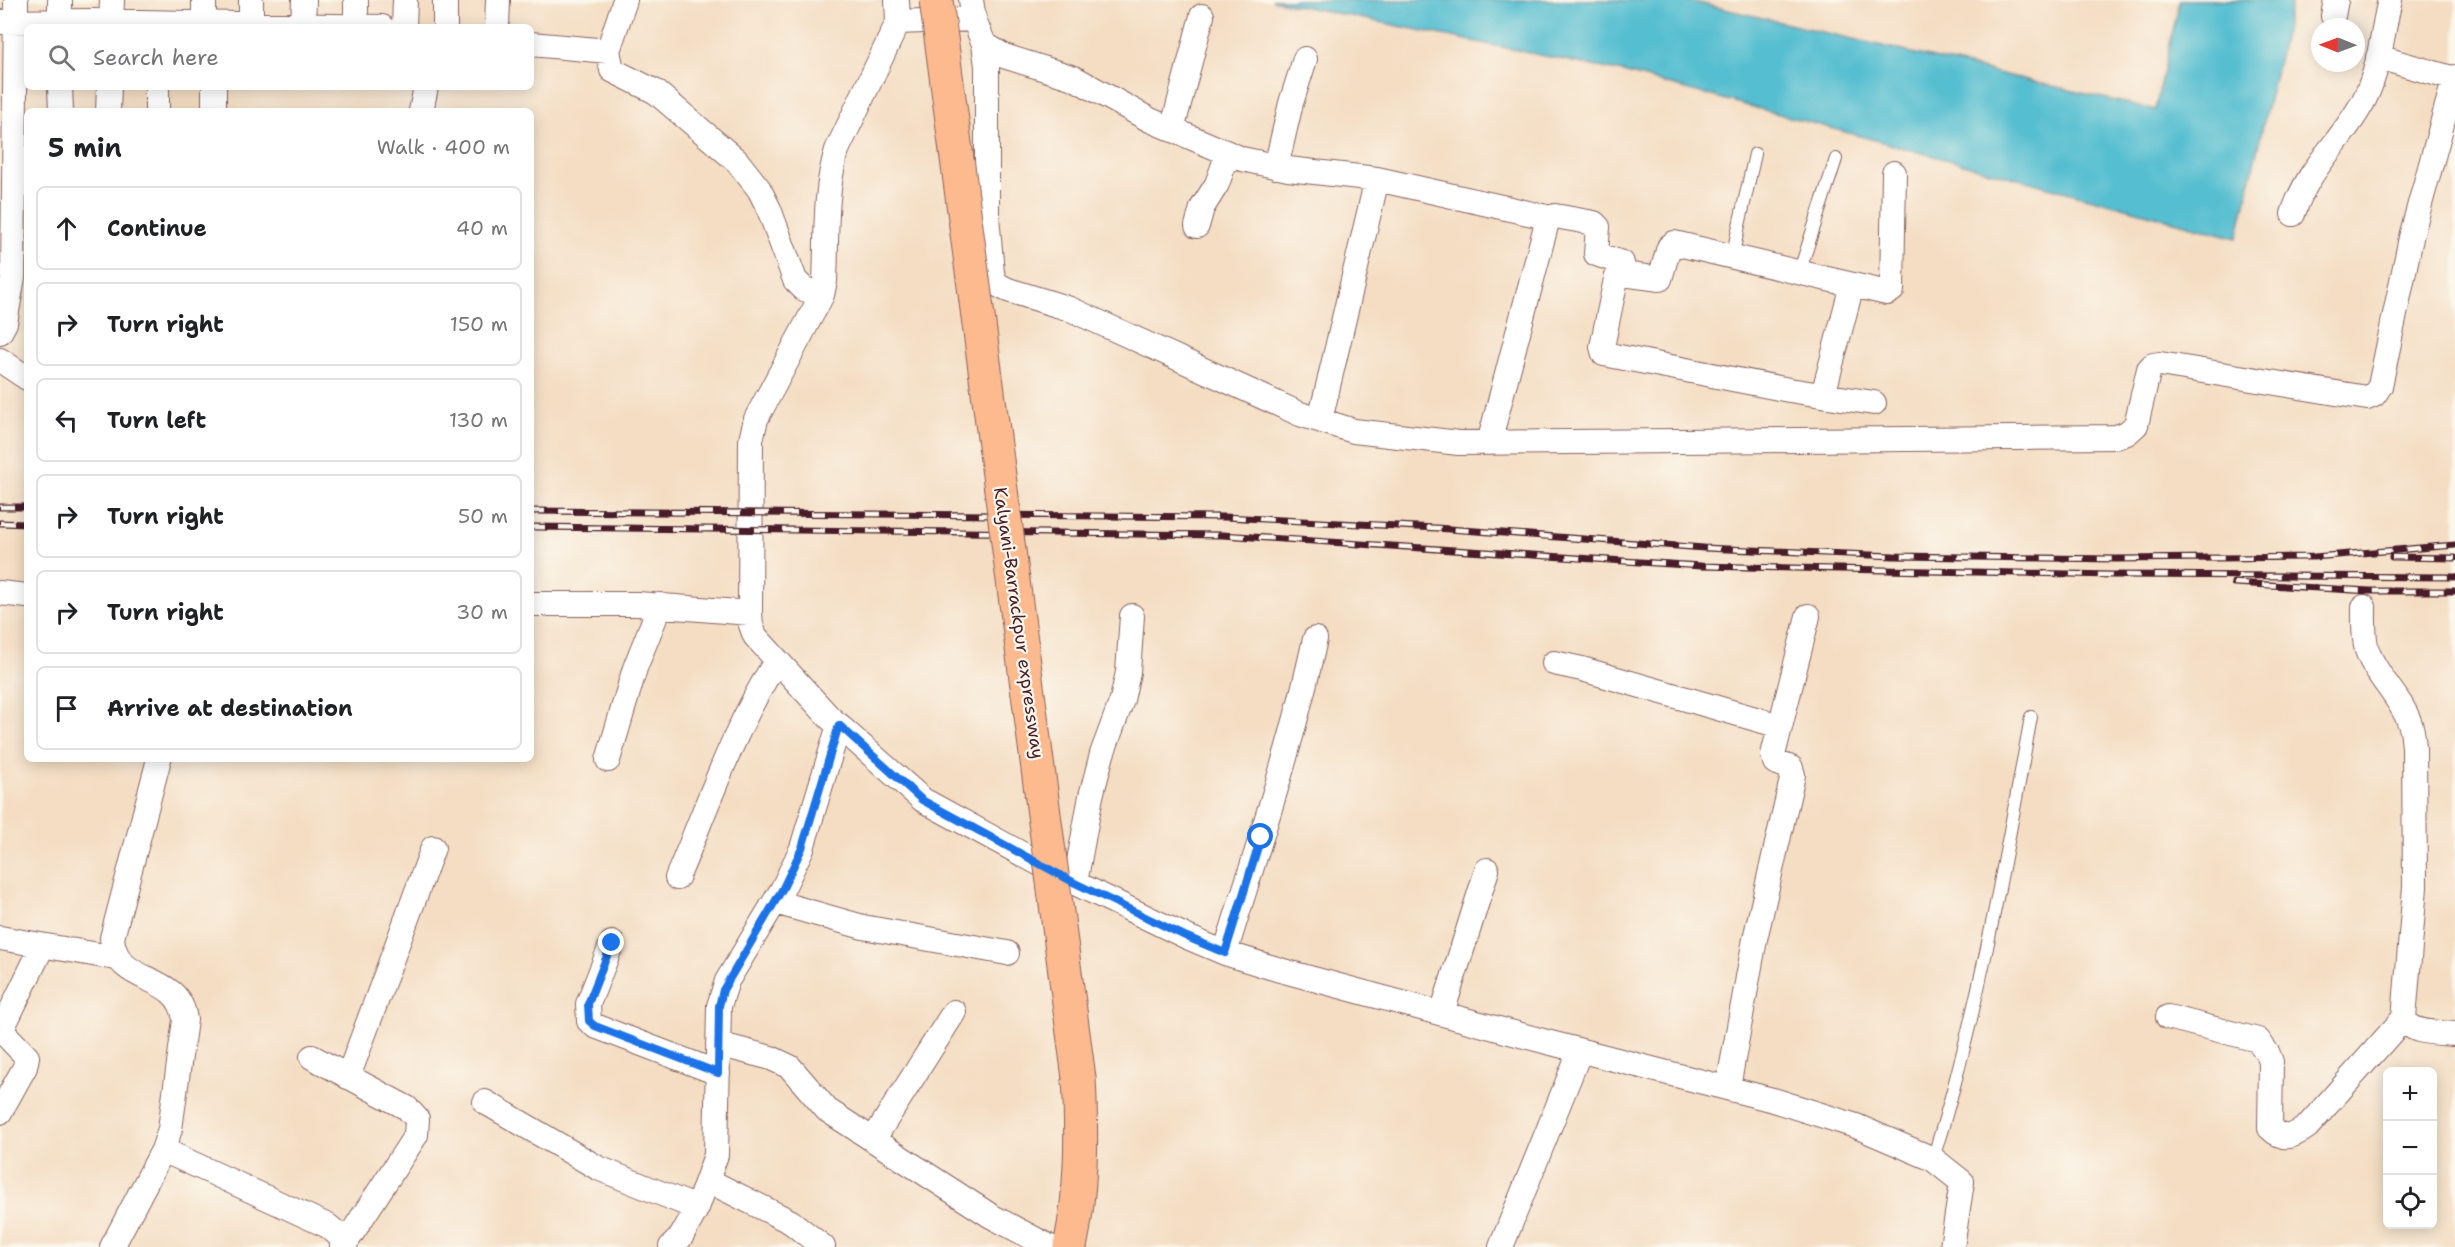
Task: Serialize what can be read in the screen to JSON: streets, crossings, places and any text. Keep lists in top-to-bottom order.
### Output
{
  "streets": {
    "highway": ["Kalyani-Barrackpur expressway"]
  },
  "north": "left",
  "page": {
    "search": "Search here",
    "heading": ["5 min", "Walk · 400 m"],
    "list": [
      ["Continue", "40 m"],
      ["Turn right", "150 m"],
      ["Turn left", "130 m"],
      ["Turn right", "50 m"],
      ["Turn right", "30 m"],
      "Arrive at destination"
    ],
    "map_buttons": ["+", "−"]
  }
}
